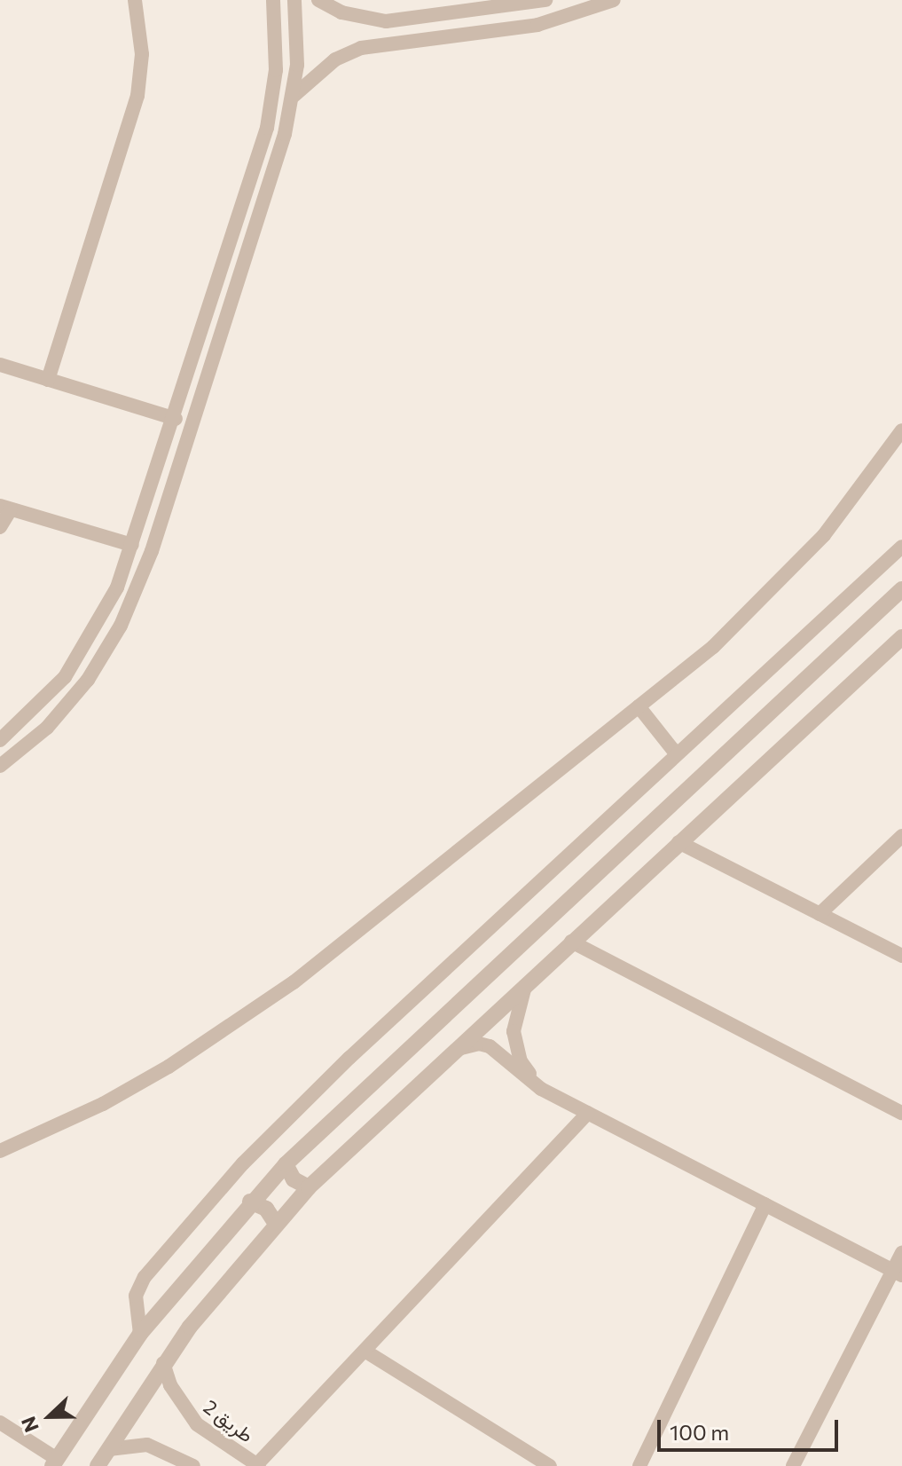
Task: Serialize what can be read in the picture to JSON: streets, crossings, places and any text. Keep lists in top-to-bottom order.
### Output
{
  "streets": {
    "street": ["طريق 2"]
  },
  "scale_bar": "100 m",
  "north": "left"
}
